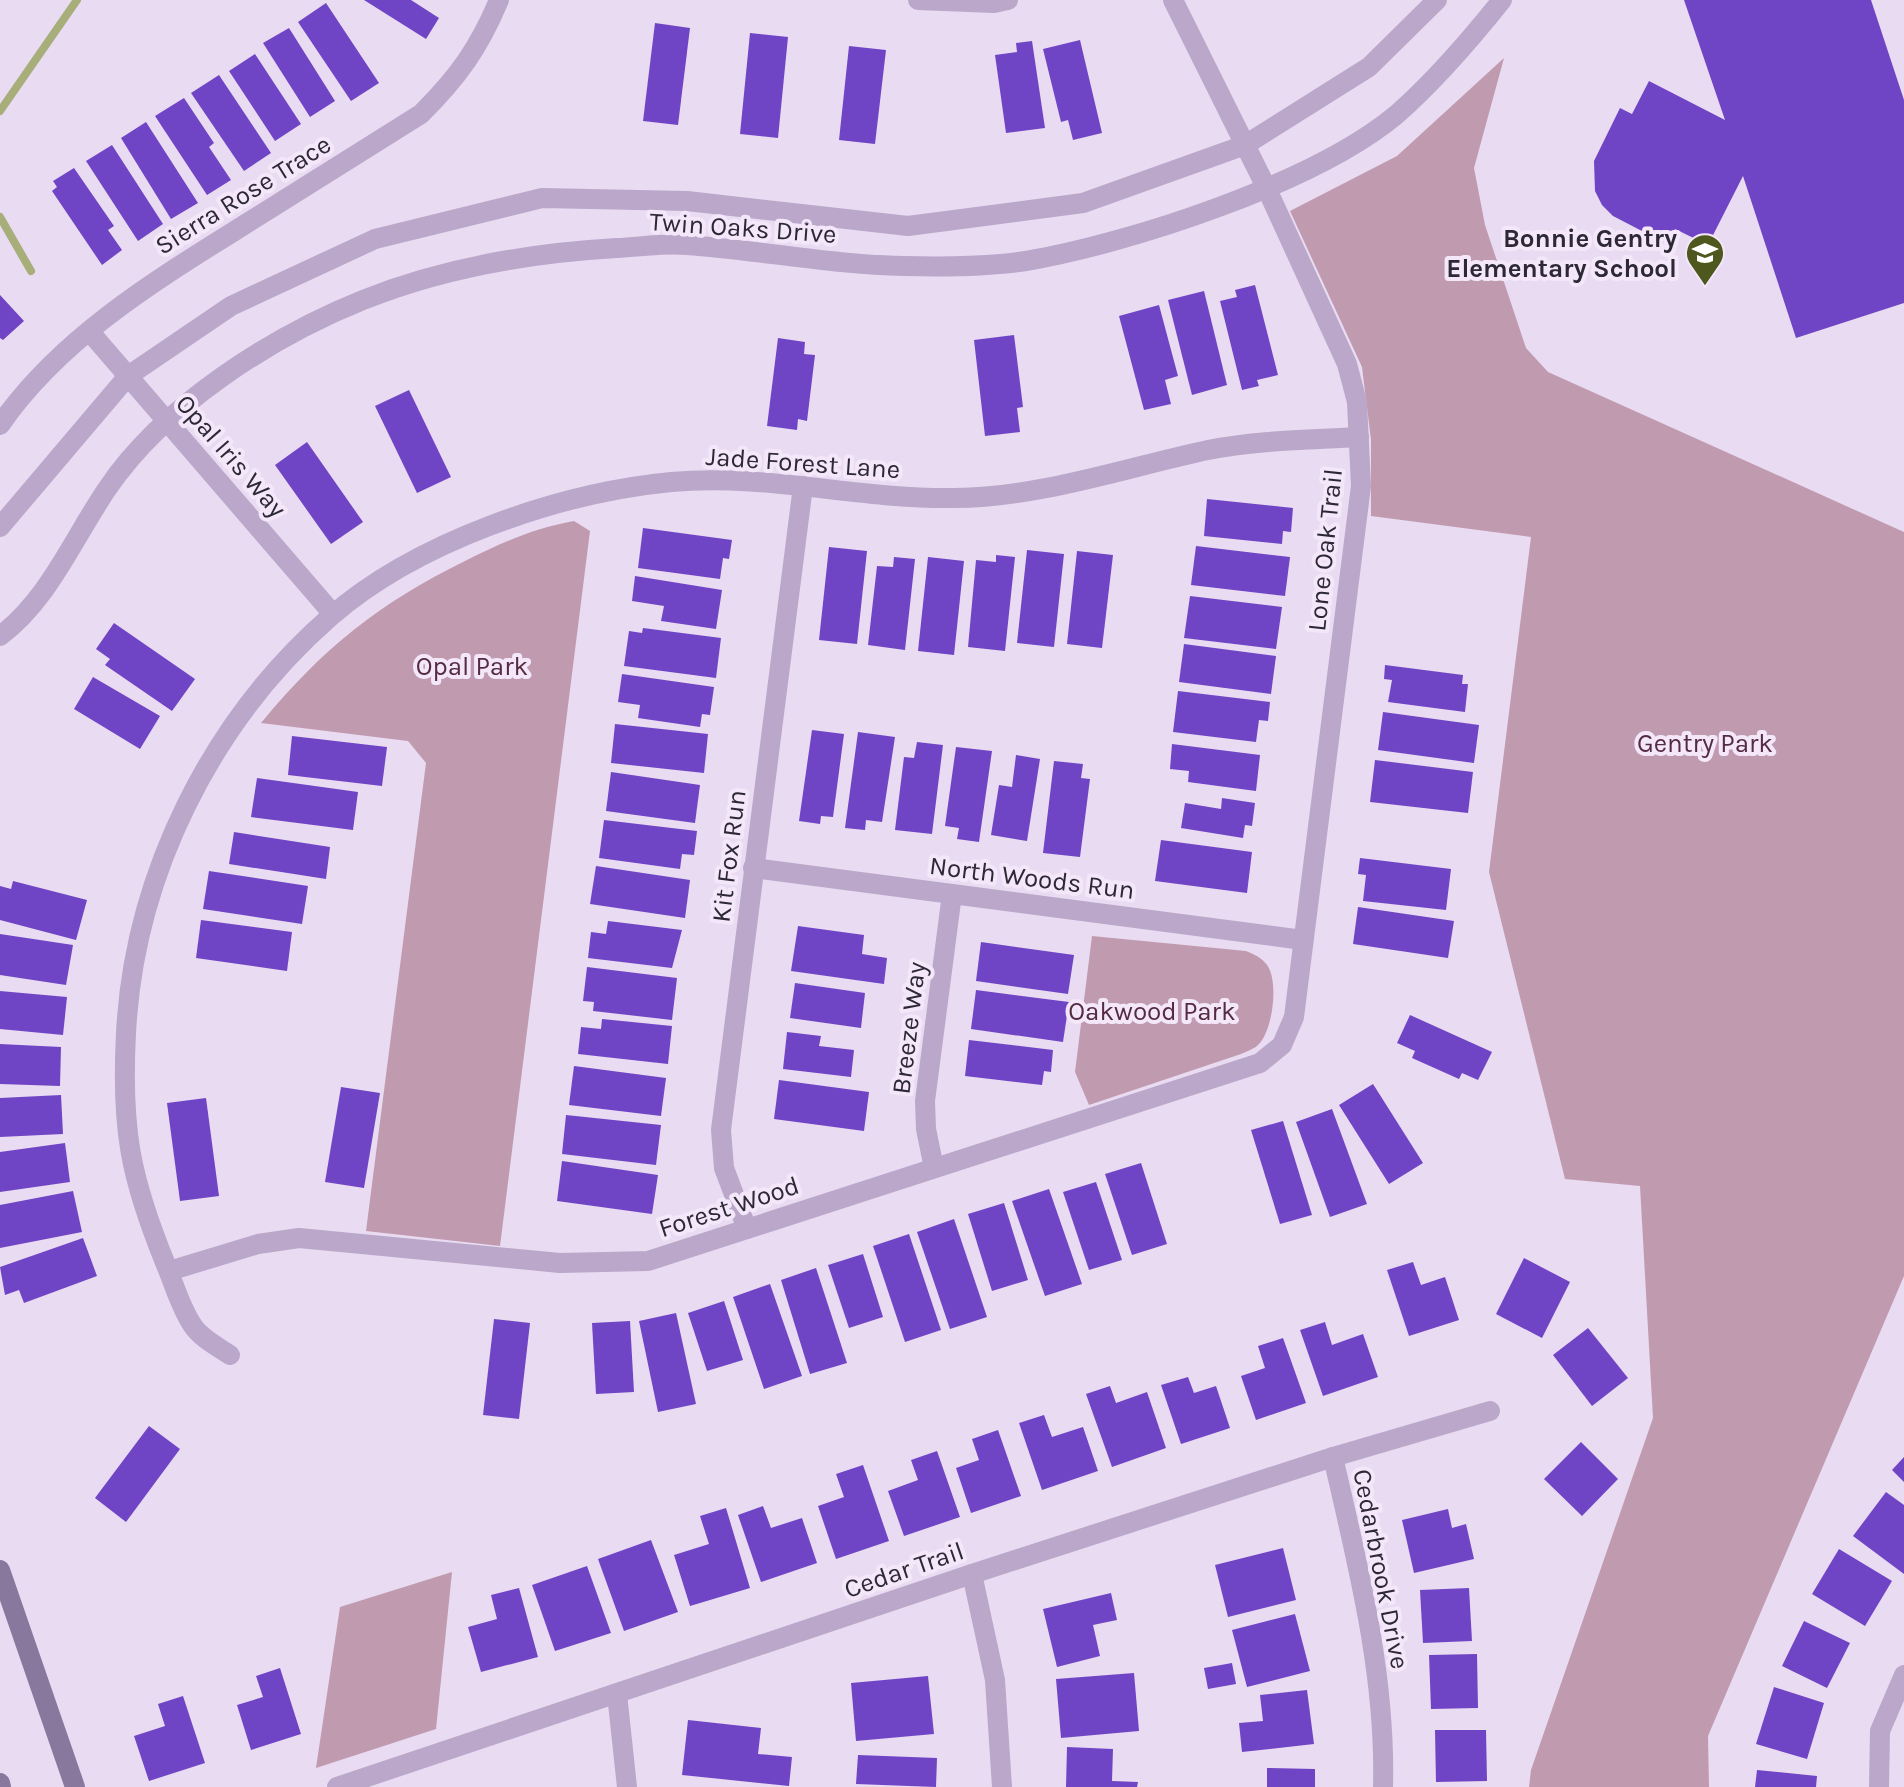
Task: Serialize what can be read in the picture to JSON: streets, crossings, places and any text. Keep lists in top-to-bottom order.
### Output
{
  "streets": {
    "street": [
      "Sierra Rose Trace",
      "Twin Oaks Drive",
      "Opal Iris Way",
      "Jade Forest Lane",
      "Lone Oak Trail",
      "Kit Fox Run",
      "North Woods Run",
      "Breeze Way",
      "Forest Wood",
      "Cedarbrook Drive",
      "Cedar Trail"
    ]
  },
  "crossings": [
    ["Sierra Rose Trace", "Opal Iris Way"],
    ["Twin Oaks Drive", "Opal Iris Way"],
    ["Twin Oaks Drive", "Lone Oak Trail"],
    ["Opal Iris Way", "Jade Forest Lane"],
    ["Jade Forest Lane", "Lone Oak Trail"],
    ["Jade Forest Lane", "Kit Fox Run"],
    ["Jade Forest Lane", "Forest Wood"],
    ["Lone Oak Trail", "North Woods Run"],
    ["Lone Oak Trail", "Forest Wood"],
    ["Kit Fox Run", "North Woods Run"],
    ["Kit Fox Run", "Forest Wood"],
    ["North Woods Run", "Breeze Way"],
    ["Breeze Way", "Forest Wood"],
    ["Cedarbrook Drive", "Cedar Trail"]
  ],
  "parks": ["Opal Park", "Gentry Park", "Oakwood Park"],
  "places": {
    "school or university": ["Bonnie Gentry Elementary School"]
  }
}
